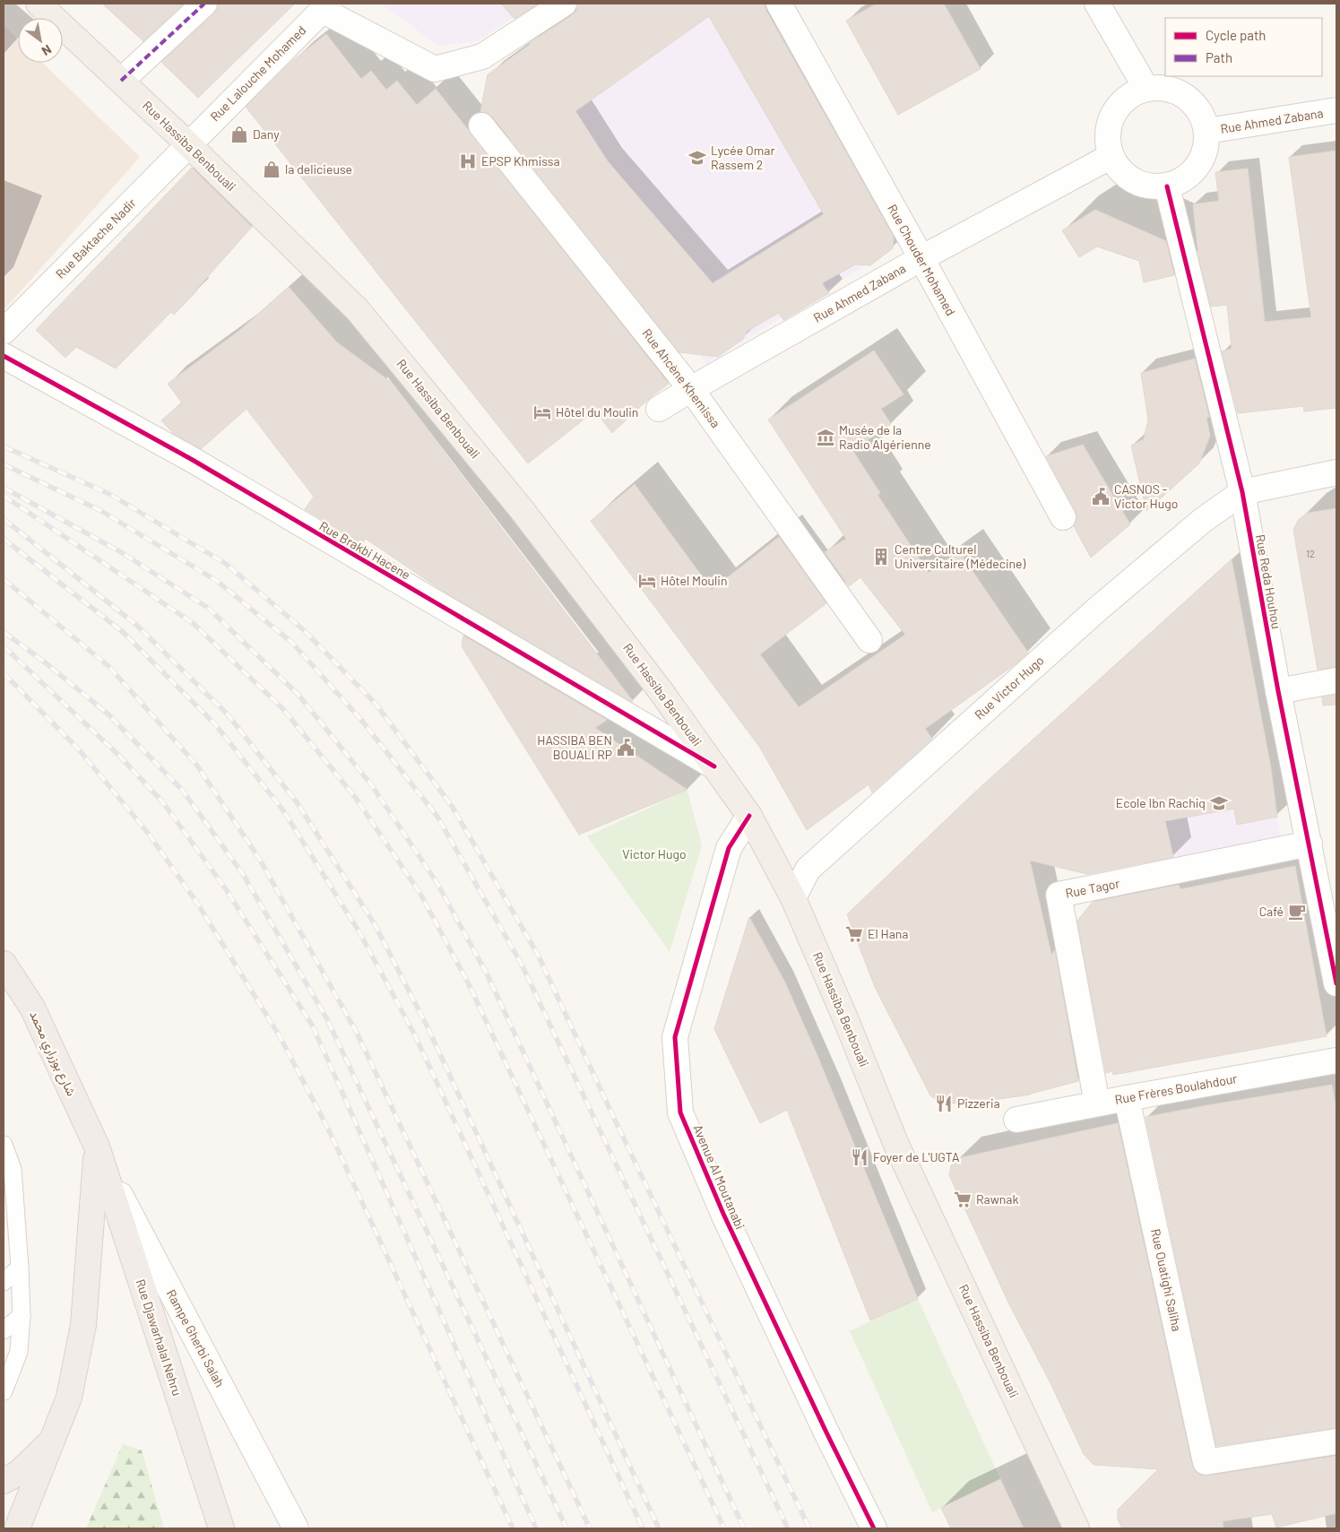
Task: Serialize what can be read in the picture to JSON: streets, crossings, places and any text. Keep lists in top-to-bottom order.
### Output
{
  "streets": {
    "highway": ["شارع بوزراري محمد", "Rue Djawarhalal Nehru"],
    "main road": ["Rue Hassiba Benbouali"],
    "street": [
      "Rue Lalouche Mohamed",
      "Rue Ahmed Zabana",
      "Rue Baktache Nadir",
      "Rue Chouder Mohamed",
      "Rue Ahcène Khemissa",
      "Rue Brakbi Hacene",
      "Rue Reda Houhou",
      "Rue Victor Hugo",
      "Rue Tagor",
      "Rue Frères Boulahdour",
      "Avenue Al Moutanabi",
      "Rue Ouatighi Saliha",
      "Rampe Gherbi Salah"
    ]
  },
  "crossings": [
    ["Rue Lalouche Mohamed", "Rue Hassiba Benbouali"],
    ["Rue Lalouche Mohamed", "Rue Baktache Nadir"],
    ["Rue Ahmed Zabana", "Rue Chouder Mohamed"],
    ["Rue Ahmed Zabana", "Rue Ahcène Khemissa"],
    ["Rue Ahmed Zabana", "Rue Reda Houhou"],
    ["Rue Hassiba Benbouali", "Rue Baktache Nadir"],
    ["Rue Hassiba Benbouali", "Rue Brakbi Hacene"],
    ["Rue Hassiba Benbouali", "Rue Victor Hugo"],
    ["Rue Hassiba Benbouali", "Avenue Al Moutanabi"],
    ["Rue Reda Houhou", "Rue Victor Hugo"],
    ["Rue Reda Houhou", "Rue Tagor"],
    ["Rue Tagor", "Rue Frères Boulahdour"],
    ["شارع بوزراري محمد", "Rue Djawarhalal Nehru"],
    ["شارع بوزراري محمد", "Rampe Gherbi Salah"],
    ["Rue Frères Boulahdour", "Rue Ouatighi Saliha"],
    ["Rue Djawarhalal Nehru", "Rampe Gherbi Salah"]
  ],
  "parks": ["Victor Hugo"],
  "places": {
    "shop": ["Dany", "la delicieuse"],
    "school or university": ["Lycée Omar Rassem 2", "Ecole Ibn Rachiq"],
    "hospital": ["EPSP Khmissa"],
    "hotel": ["Hôtel du Moulin", "Hôtel Moulin"],
    "museum": ["Musée de la Radio Algérienne"],
    "public building": ["CASNOS - Victor Hugo", "HASSIBA BEN BOUALI RP"],
    "building": ["Centre Culturel Universitaire (Médecine)"],
    "cafe": ["Café"],
    "supermarket": ["El Hana", "Rawnak"],
    "restaurant": ["Pizzeria", "Foyer de L'UGTA"]
  },
  "house_numbers": ["12"],
  "legend": ["Cycle path", "Path"],
  "north": "bottom right"
}
